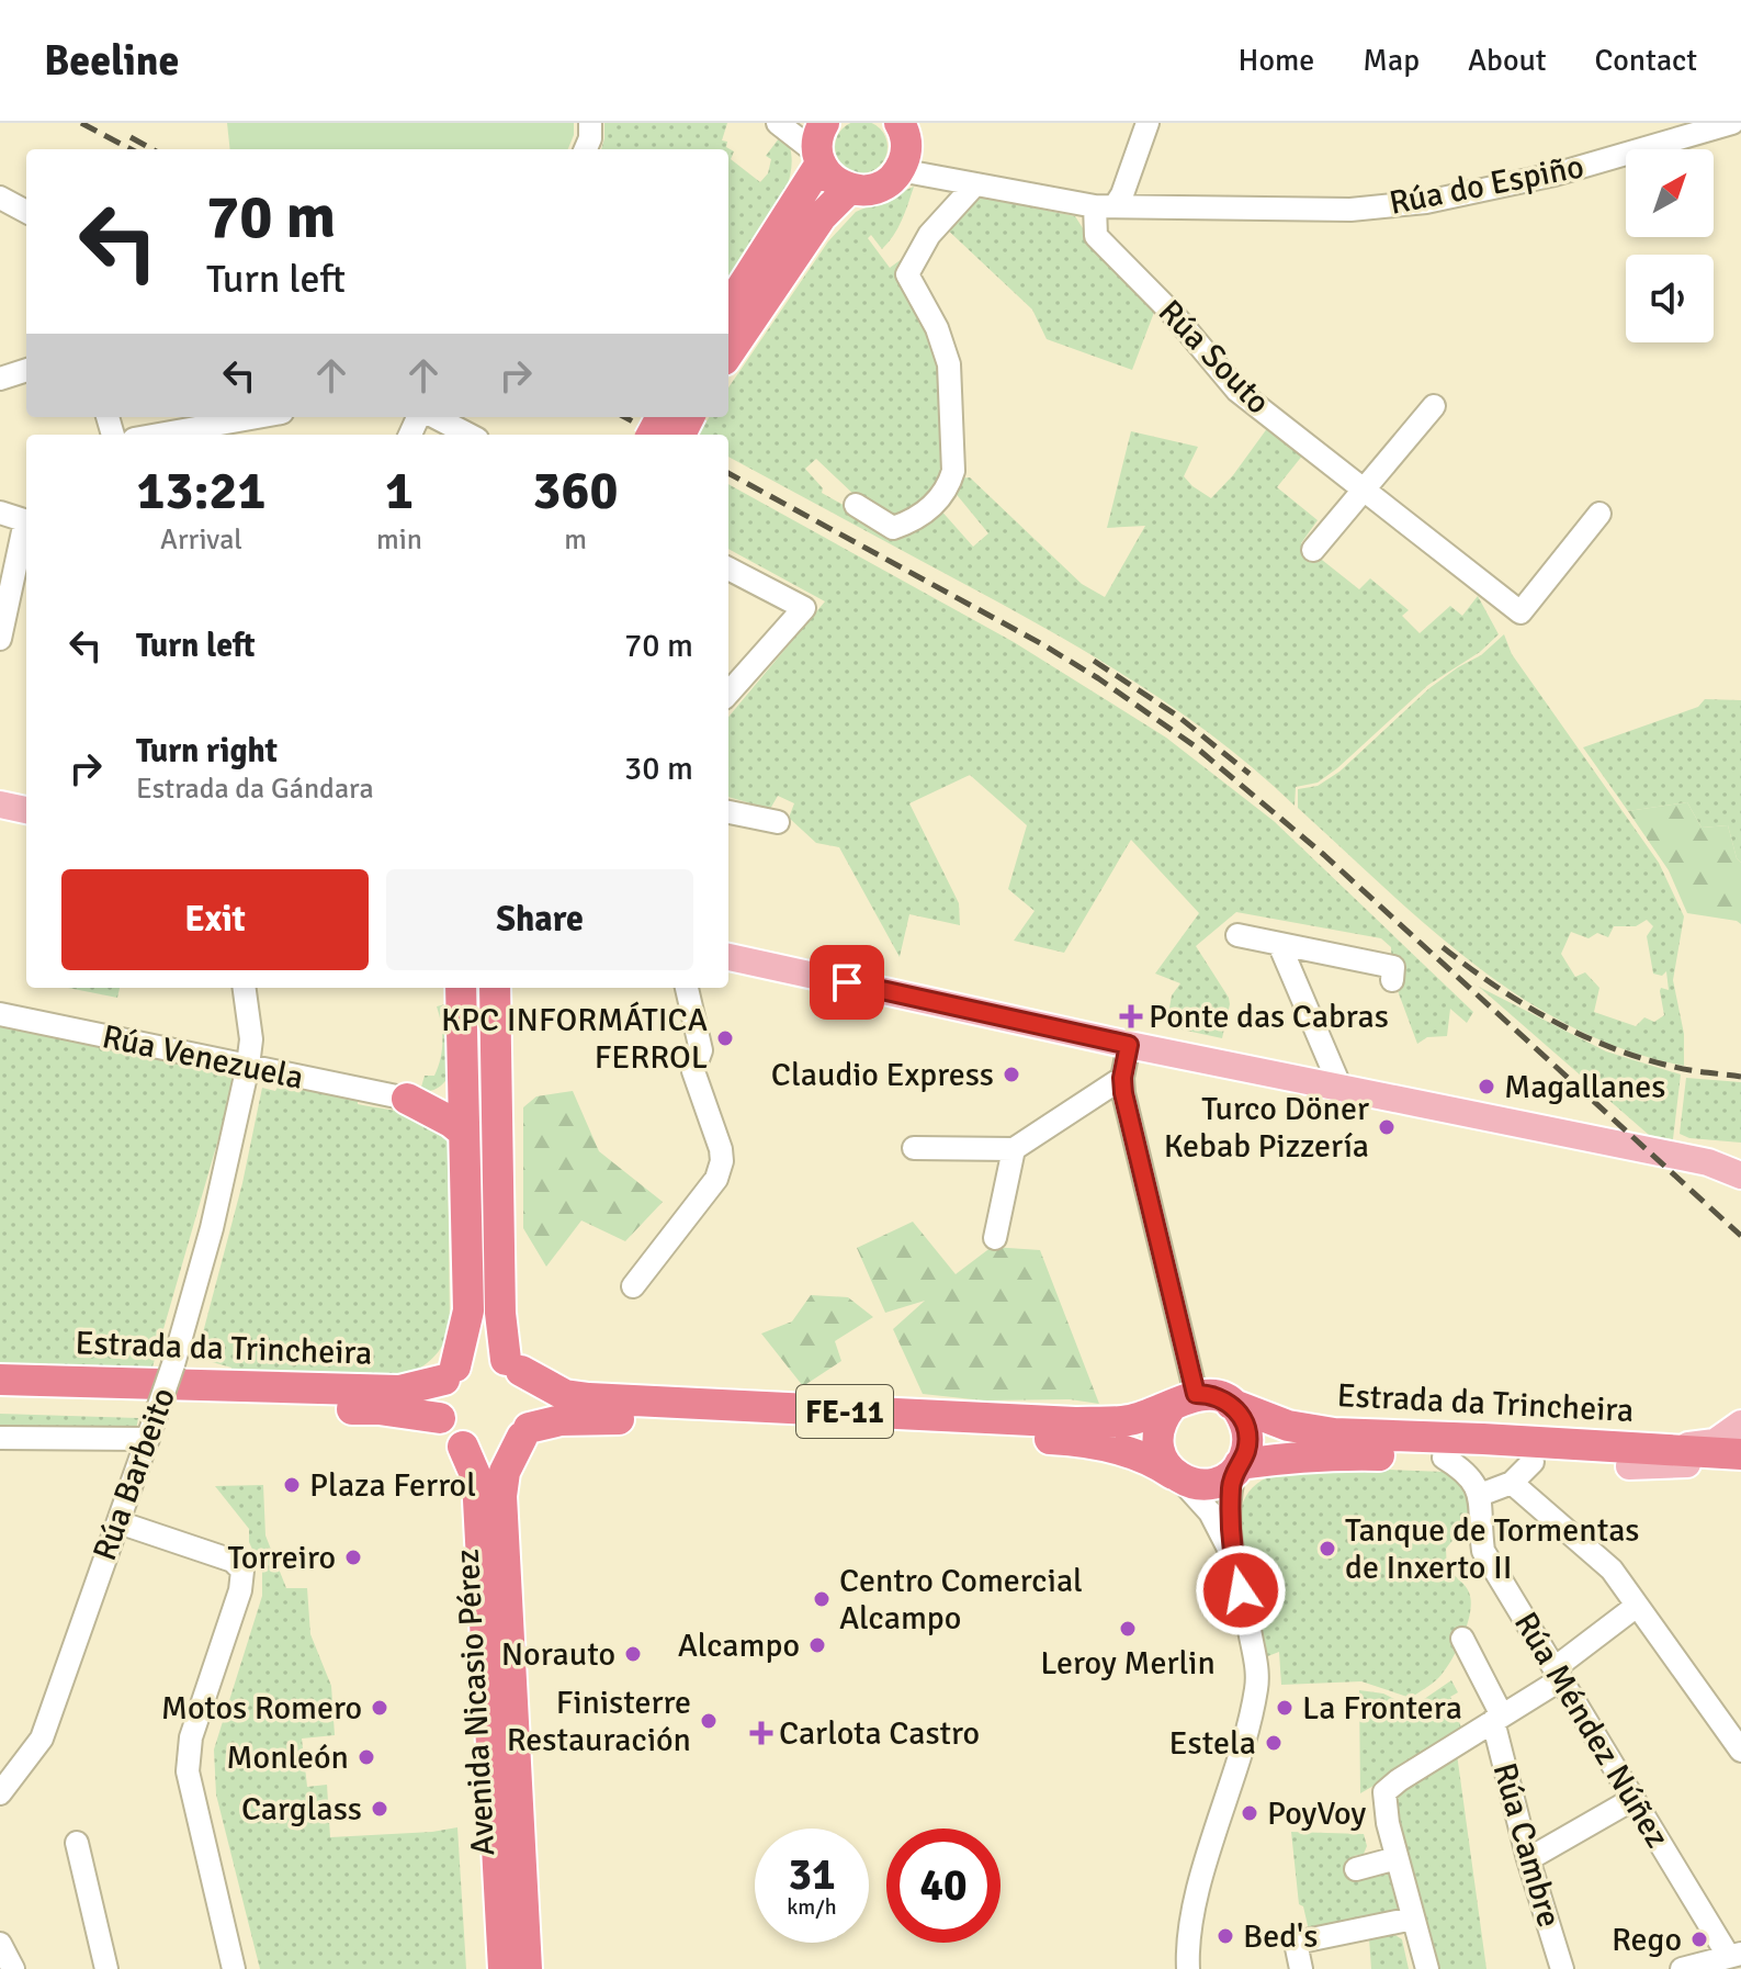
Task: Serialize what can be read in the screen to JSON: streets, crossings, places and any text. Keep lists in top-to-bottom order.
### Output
{
  "streets": {
    "highway": ["Estrada da Trincheira", "FE-11", "Avenida Nicasio Pérez"],
    "street": [
      "Rúa do Espiño",
      "Rúa Souto",
      "Rúa Venezuela",
      "Rúa Barbeito",
      "Rúa Méndez Núñez",
      "Rúa Cambre"
    ]
  },
  "crossings": [
    ["Rúa do Espiño", "Rúa Souto"],
    ["Rúa Venezuela", "Rúa Barbeito"],
    ["Estrada da Trincheira", "FE-11"],
    ["Estrada da Trincheira", "Avenida Nicasio Pérez"],
    ["FE-11", "Avenida Nicasio Pérez"]
  ],
  "places": {
    "health": ["Ponte das Cabras", "Carlota Castro"],
    "other": [
      "KPC INFORMÁTICA FERROL",
      "Claudio Express",
      "Magallanes",
      "Turco Döner Kebab Pizzería",
      "Plaza Ferrol",
      "Tanque de Tormentas de Inxerto II",
      "Torreiro",
      "Centro Comercial Alcampo",
      "Leroy Merlin",
      "Alcampo",
      "Norauto",
      "Motos Romero",
      "La Frontera",
      "Finisterre Restauración",
      "Estela",
      "Monleón",
      "Carglass",
      "PoyVoy",
      "Bed's",
      "Rego"
    ]
  },
  "north": "top right",
  "page": {
    "header": "Beeline",
    "nav": [
      "Home",
      "Map",
      "About",
      "Contact"
    ],
    "turn": ["70 m", "Turn left"],
    "eta": [
      "13:21",
      "Arrival",
      "1",
      "min",
      "360",
      "m"
    ],
    "list": [
      {
        "name": "Turn left",
        "value": "70 m"
      },
      {
        "name": "Turn right",
        "note": "Estrada da Gándara",
        "value": "30 m"
      }
    ],
    "buttons": ["Exit", "Share"],
    "speed": "31 km/h",
    "limit": "40"
  }
}
